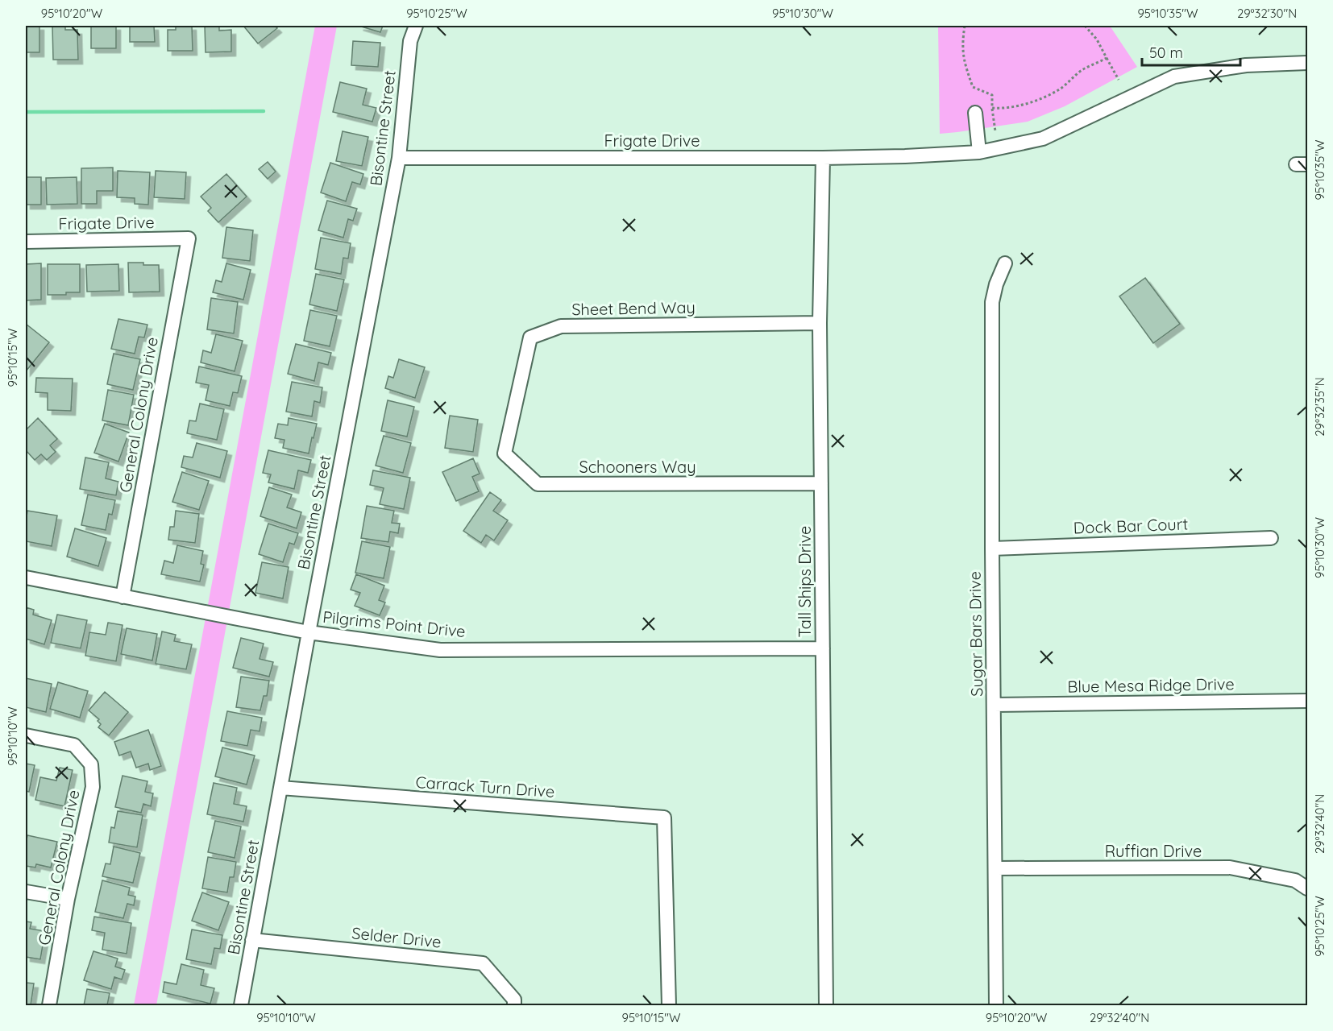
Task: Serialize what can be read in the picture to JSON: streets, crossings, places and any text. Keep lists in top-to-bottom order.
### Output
{
  "streets": {
    "street": [
      "Bisontine Street",
      "Frigate Drive",
      "Sheet Bend Way",
      "General Colony Drive",
      "Schooners Way",
      "Dock Bar Court",
      "Tall Ships Drive",
      "Pilgrims Point Drive",
      "Sugar Bars Drive",
      "Blue Mesa Ridge Drive",
      "Carrack Turn Drive",
      "Ruffian Drive",
      "Selder Drive"
    ]
  },
  "crossings": [
    ["Bisontine Street", "Frigate Drive"],
    ["Bisontine Street", "Pilgrims Point Drive"],
    ["Bisontine Street", "Carrack Turn Drive"],
    ["Bisontine Street", "Selder Drive"],
    ["Frigate Drive", "General Colony Drive"],
    ["Frigate Drive", "Tall Ships Drive"],
    ["Sheet Bend Way", "Schooners Way"],
    ["Sheet Bend Way", "Tall Ships Drive"],
    ["General Colony Drive", "Pilgrims Point Drive"],
    ["Schooners Way", "Tall Ships Drive"],
    ["Dock Bar Court", "Sugar Bars Drive"],
    ["Tall Ships Drive", "Pilgrims Point Drive"],
    ["Sugar Bars Drive", "Blue Mesa Ridge Drive"],
    ["Sugar Bars Drive", "Ruffian Drive"]
  ],
  "scale_bar": "50 m",
  "coordinates": [
    "95°10'20\"W",
    "95°10'25\"W",
    "95°10'30\"W",
    "95°10'35\"W",
    "29°32'30\"N",
    "95°10'15\"W",
    "29°32'35\"N",
    "95°10'10\"W",
    "29°32'40\"N"
  ]
}
